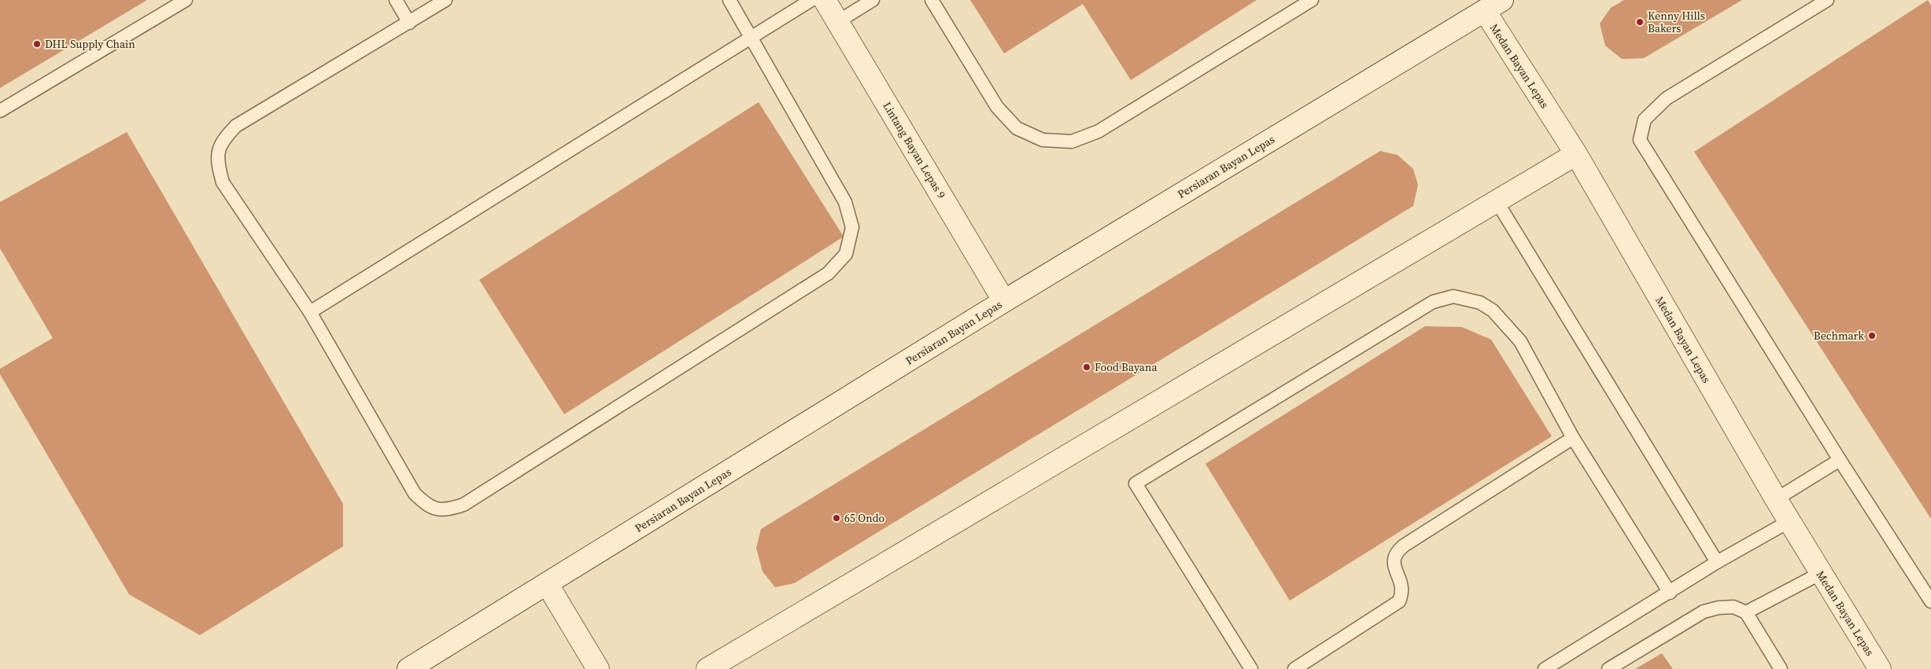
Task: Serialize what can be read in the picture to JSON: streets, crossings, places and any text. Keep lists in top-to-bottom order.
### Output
{
  "streets": {
    "street": ["Medan Bayan Lepas", "Lintang Bayan Lepas 9", "Persiaran Bayan Lepas"]
  },
  "crossings": [
    ["Medan Bayan Lepas", "Persiaran Bayan Lepas"],
    ["Lintang Bayan Lepas 9", "Persiaran Bayan Lepas"]
  ],
  "places": [
    "Kenny Hills Bakers",
    "DHL Supply Chain",
    "Bechmark",
    "Food Bayana",
    "65 Ondo"
  ]
}
